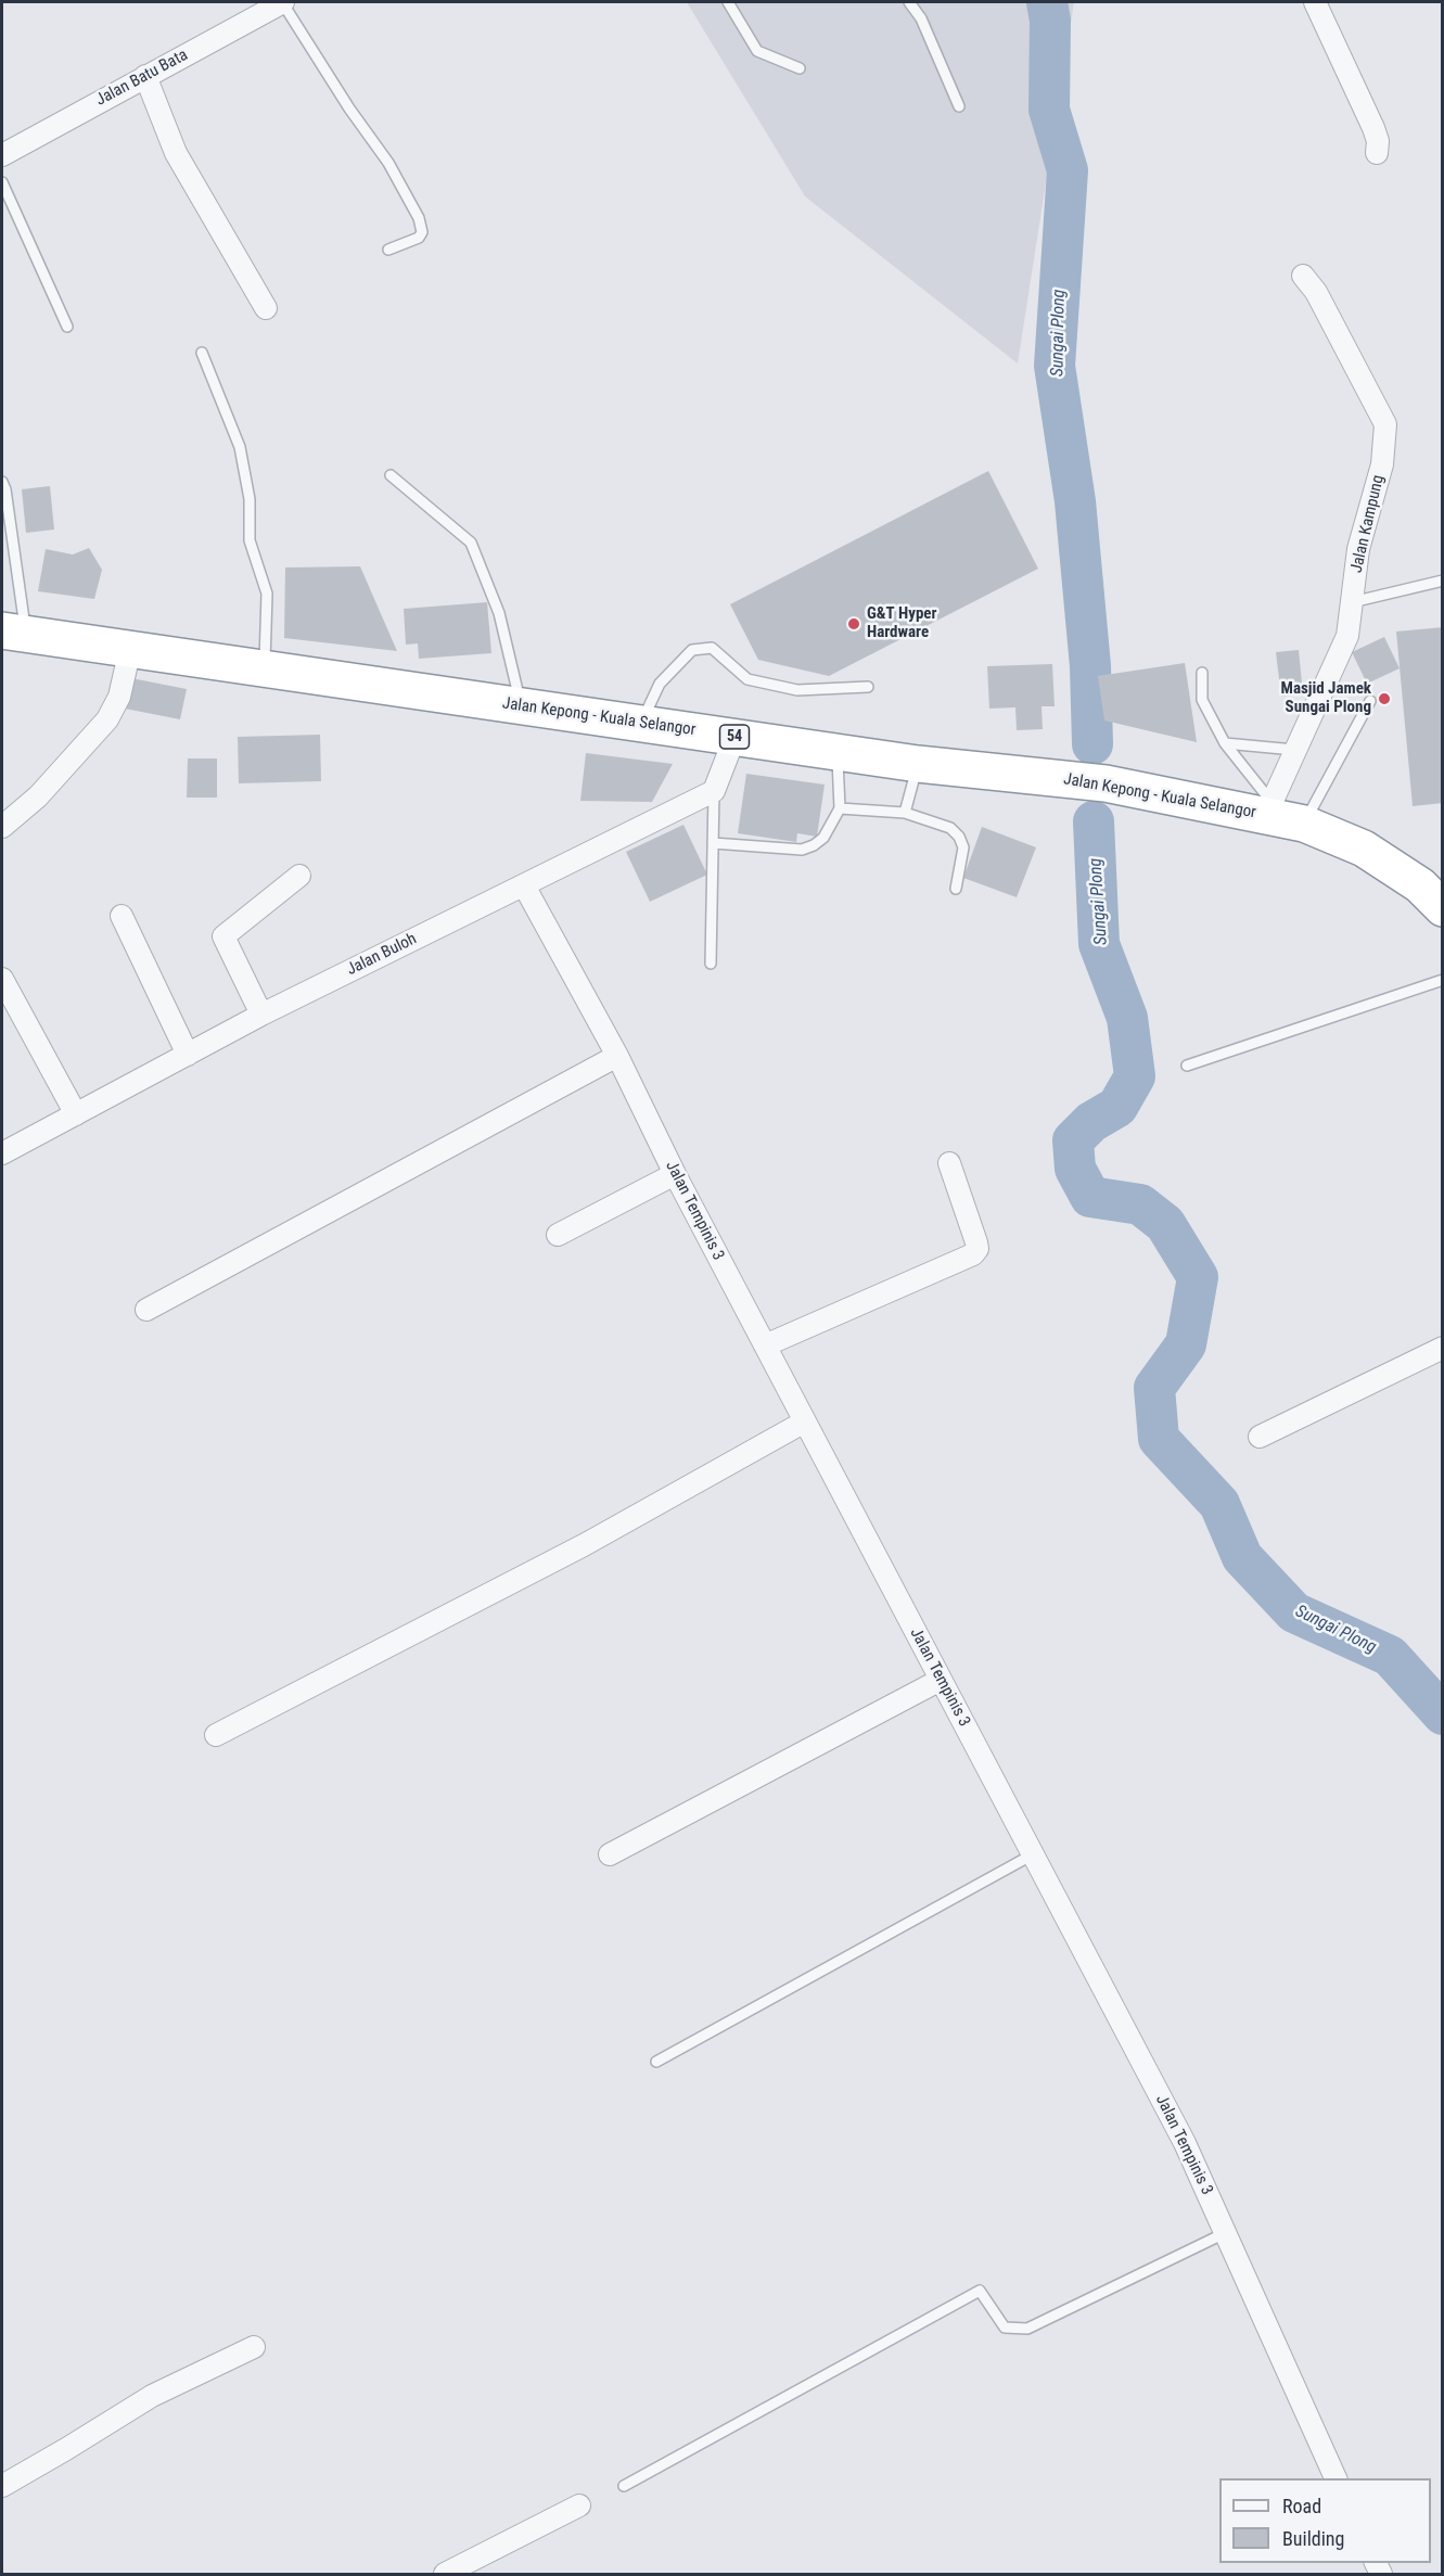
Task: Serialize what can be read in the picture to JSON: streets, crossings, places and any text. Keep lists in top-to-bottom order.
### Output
{
  "streets": {
    "highway": ["Jalan Kepong - Kuala Selangor", "54"],
    "street": [
      "Jalan Batu Bata",
      "Jalan Kampung",
      "Jalan Buloh",
      "Jalan Tempinis 3"
    ]
  },
  "crossings": [
    ["Jalan Kampung", "Jalan Kepong - Kuala Selangor"],
    ["Jalan Buloh", "Jalan Tempinis 3"]
  ],
  "water": ["Sungai Plong"],
  "places": ["G&T Hyper Hardware", "Masjid Jamek Sungai Plong"],
  "legend": ["Road", "Building"]
}
